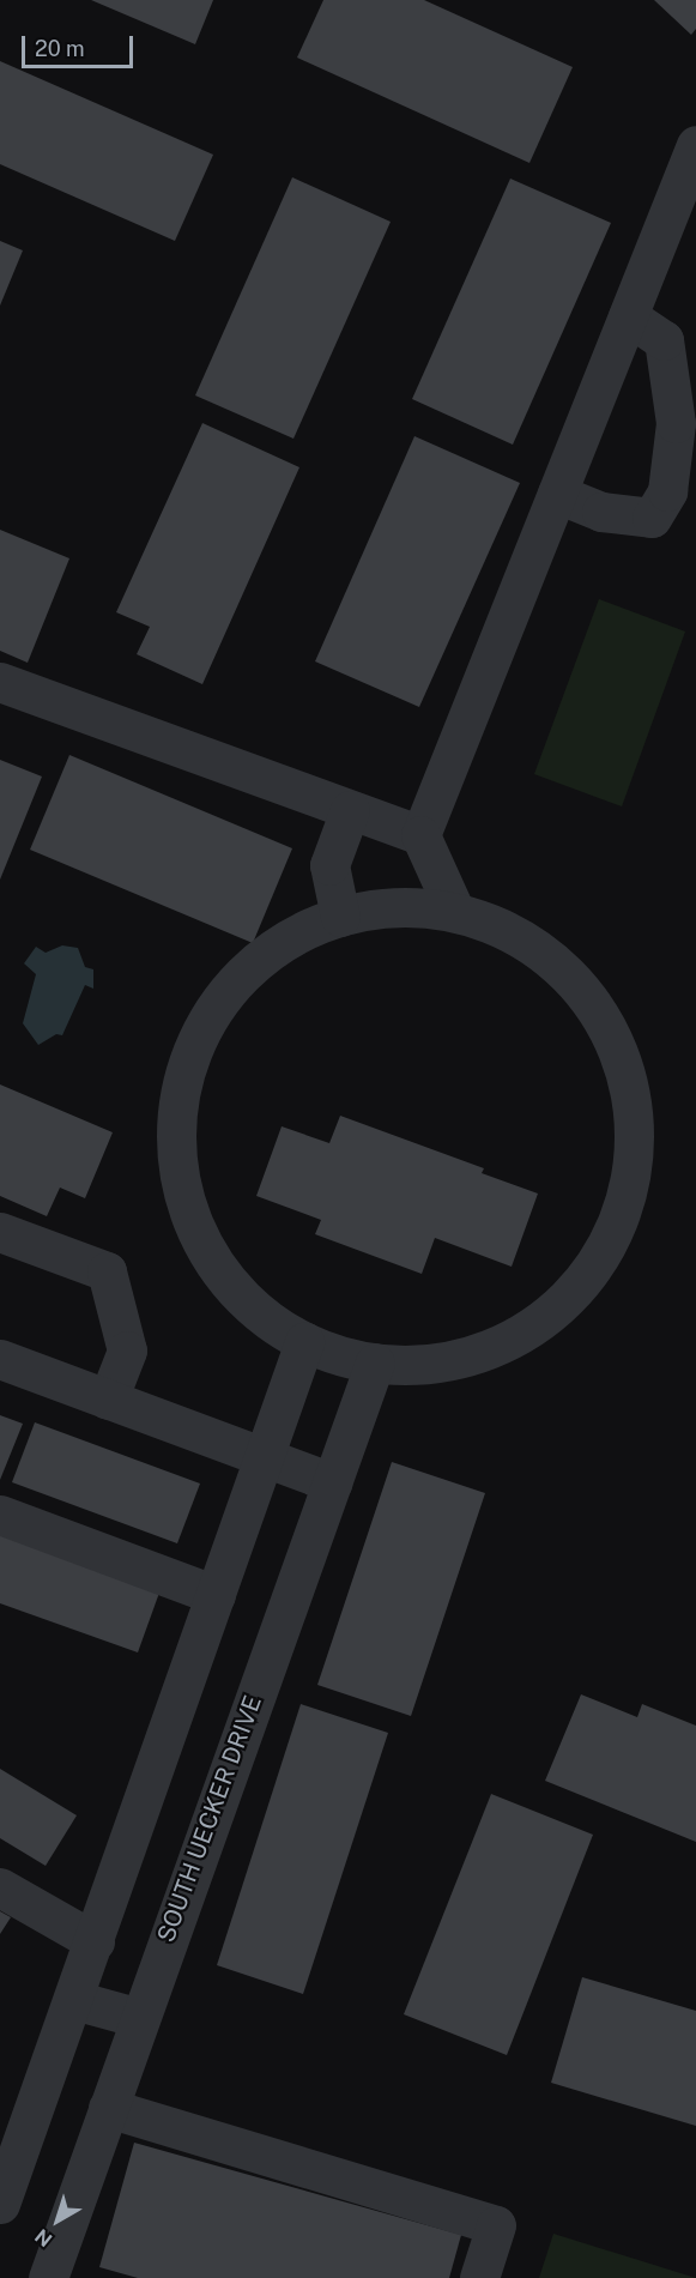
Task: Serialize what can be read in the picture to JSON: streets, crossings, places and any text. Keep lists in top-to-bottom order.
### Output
{
  "streets": {
    "street": ["SOUTH UECKER DRIVE"]
  },
  "scale_bar": "20 m",
  "north": "bottom left"
}
